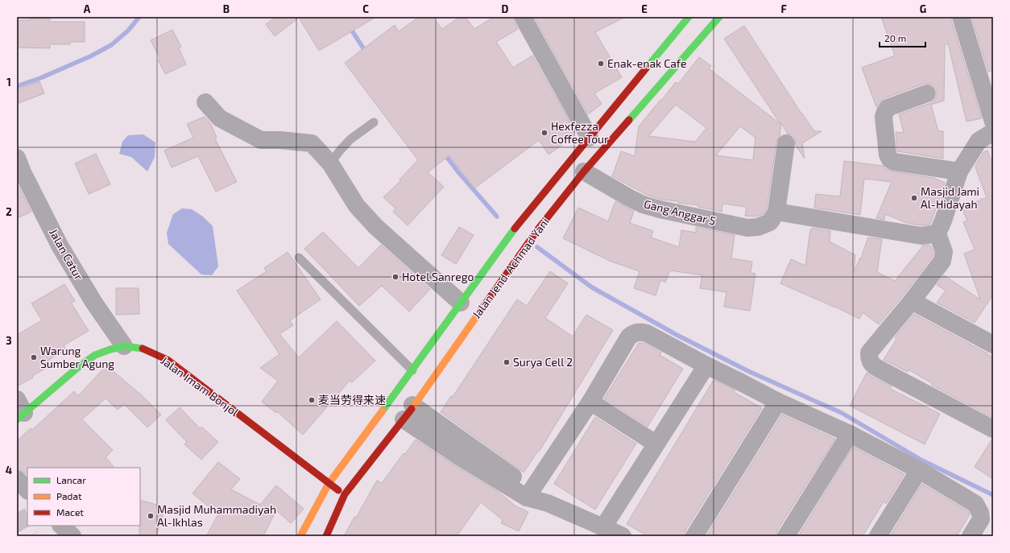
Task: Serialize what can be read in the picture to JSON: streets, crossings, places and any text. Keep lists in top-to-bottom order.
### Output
{
  "streets": {
    "street": [
      "Gang Anggar 5",
      "Jalan Catur",
      "Jalan Jend. Achmad Yani",
      "Jalan Imam Bonjol"
    ]
  },
  "crossings": [
    ["Gang Anggar 5", "Jalan Jend. Achmad Yani"],
    ["Jalan Catur", "Jalan Imam Bonjol"],
    ["Jalan Jend. Achmad Yani", "Jalan Imam Bonjol"]
  ],
  "places": [
    "Enak-enak Cafe",
    "Hexfezza Coffee Tour",
    "Masjid Jami Al-Hidayah",
    "Hotel Sanrego",
    "Warung Sumber Agung",
    "Surya Cell 2",
    "麦当劳得来速",
    "Masjid Muhammadiyah Al-Ikhlas"
  ],
  "legend": ["Lancar", "Padat", "Macet"],
  "scale_bar": "20 m",
  "grid": {
    "columns": [
      "A",
      "B",
      "C",
      "D",
      "E",
      "F",
      "G"
    ],
    "rows": [
      "1",
      "2",
      "3",
      "4"
    ]
  }
}
